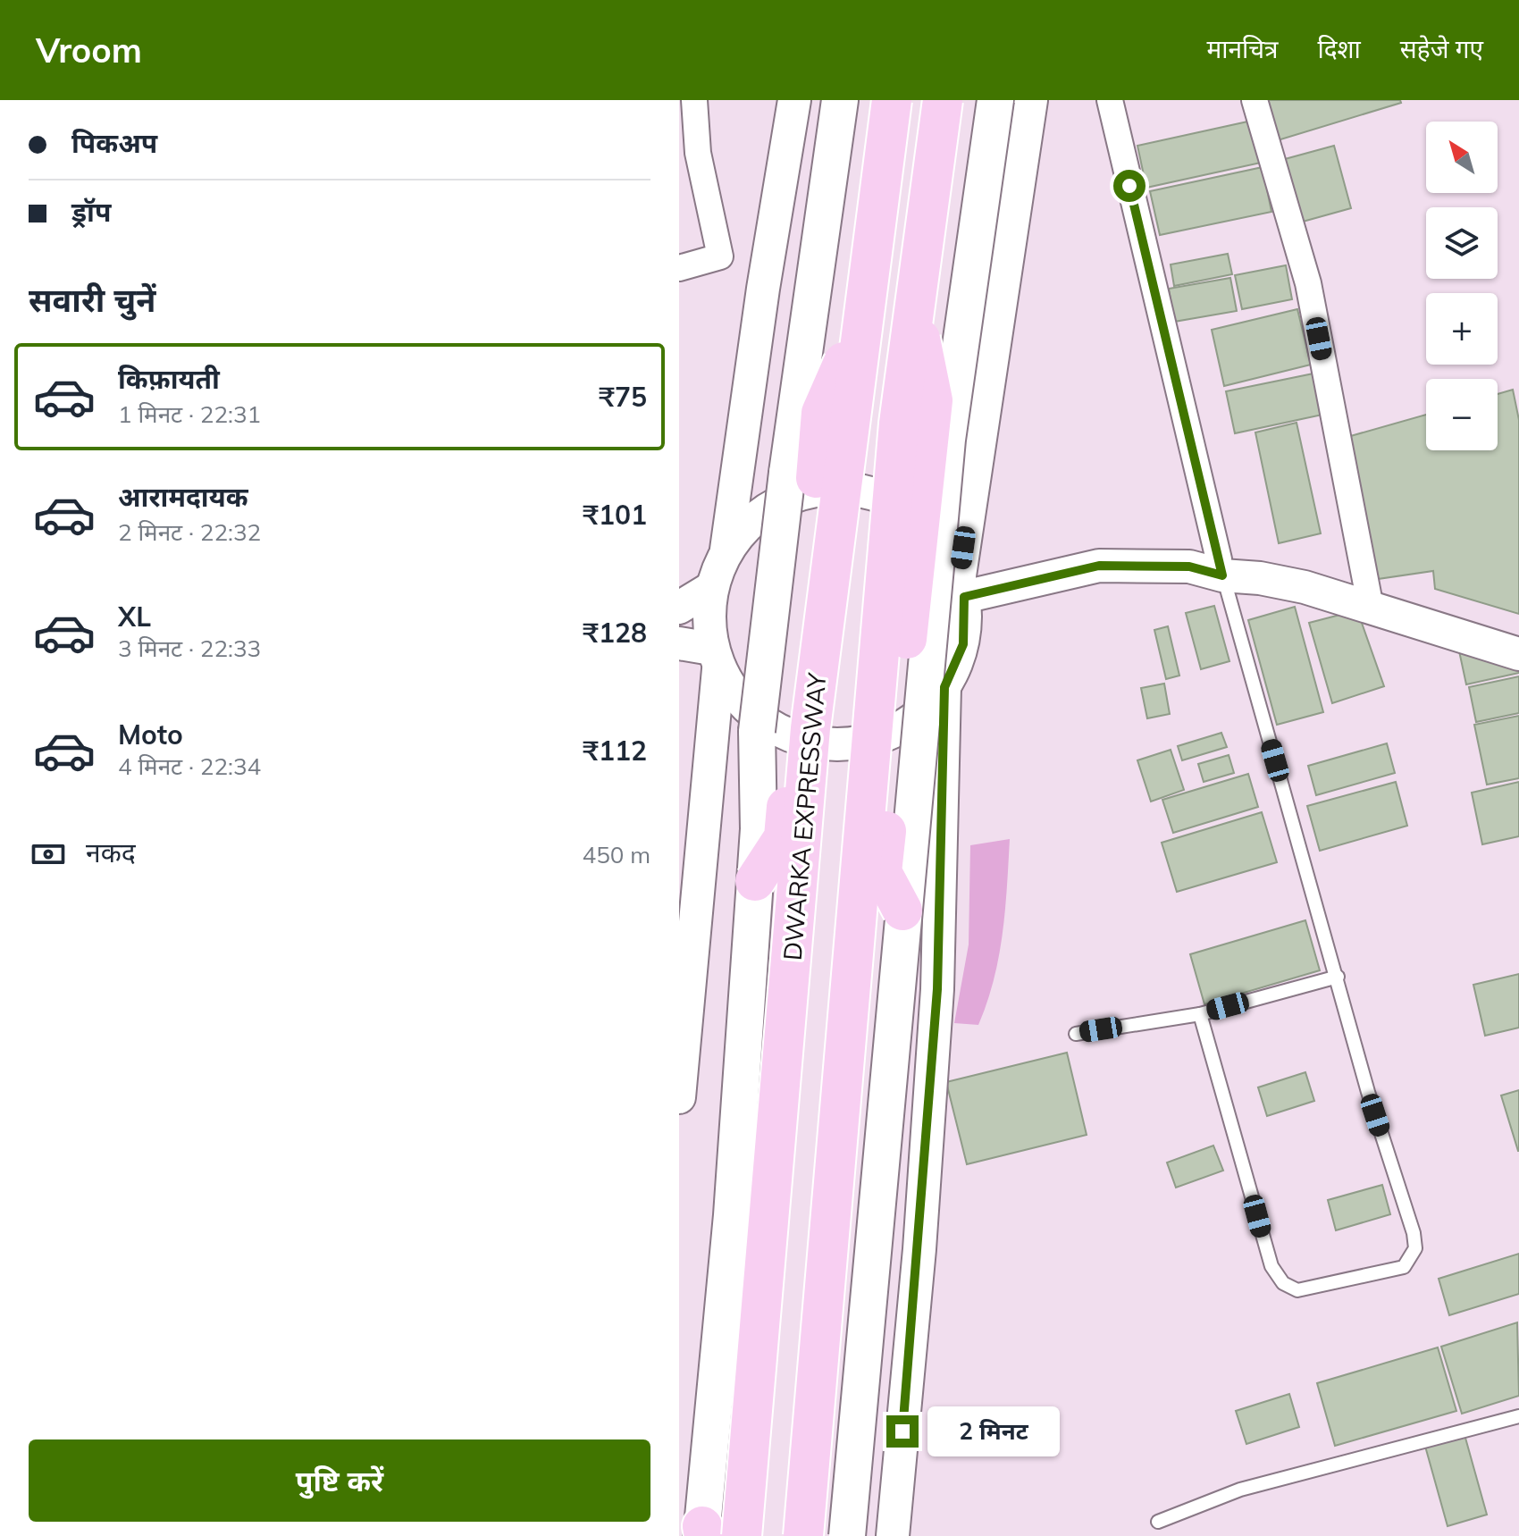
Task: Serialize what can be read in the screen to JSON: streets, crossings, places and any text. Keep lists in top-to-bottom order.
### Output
{
  "streets": {
    "highway": ["DWARKA EXPRESSWAY"]
  },
  "north": "top left",
  "page": {
    "header": "Vroom",
    "nav": ["मानचित्र", "दिशा", "सहेजे गए"],
    "banner": ["पिकअप", "ड्रॉप"],
    "map_buttons": ["+", "−"],
    "heading": "सवारी चुनें",
    "list": [
      {
        "name": "किफ़ायती",
        "note": "1 मिनट · 22:31",
        "value": "₹75"
      },
      {
        "name": "आरामदायक",
        "note": "2 मिनट · 22:32",
        "value": "₹101"
      },
      {
        "name": "XL",
        "note": "3 मिनट · 22:33",
        "value": "₹128"
      },
      {
        "name": "Moto",
        "note": "4 मिनट · 22:34",
        "value": "₹112"
      }
    ],
    "pay": ["नकद", "450 m"],
    "bubble": "2 मिनट",
    "buttons": "पुष्टि करें"
  }
}
